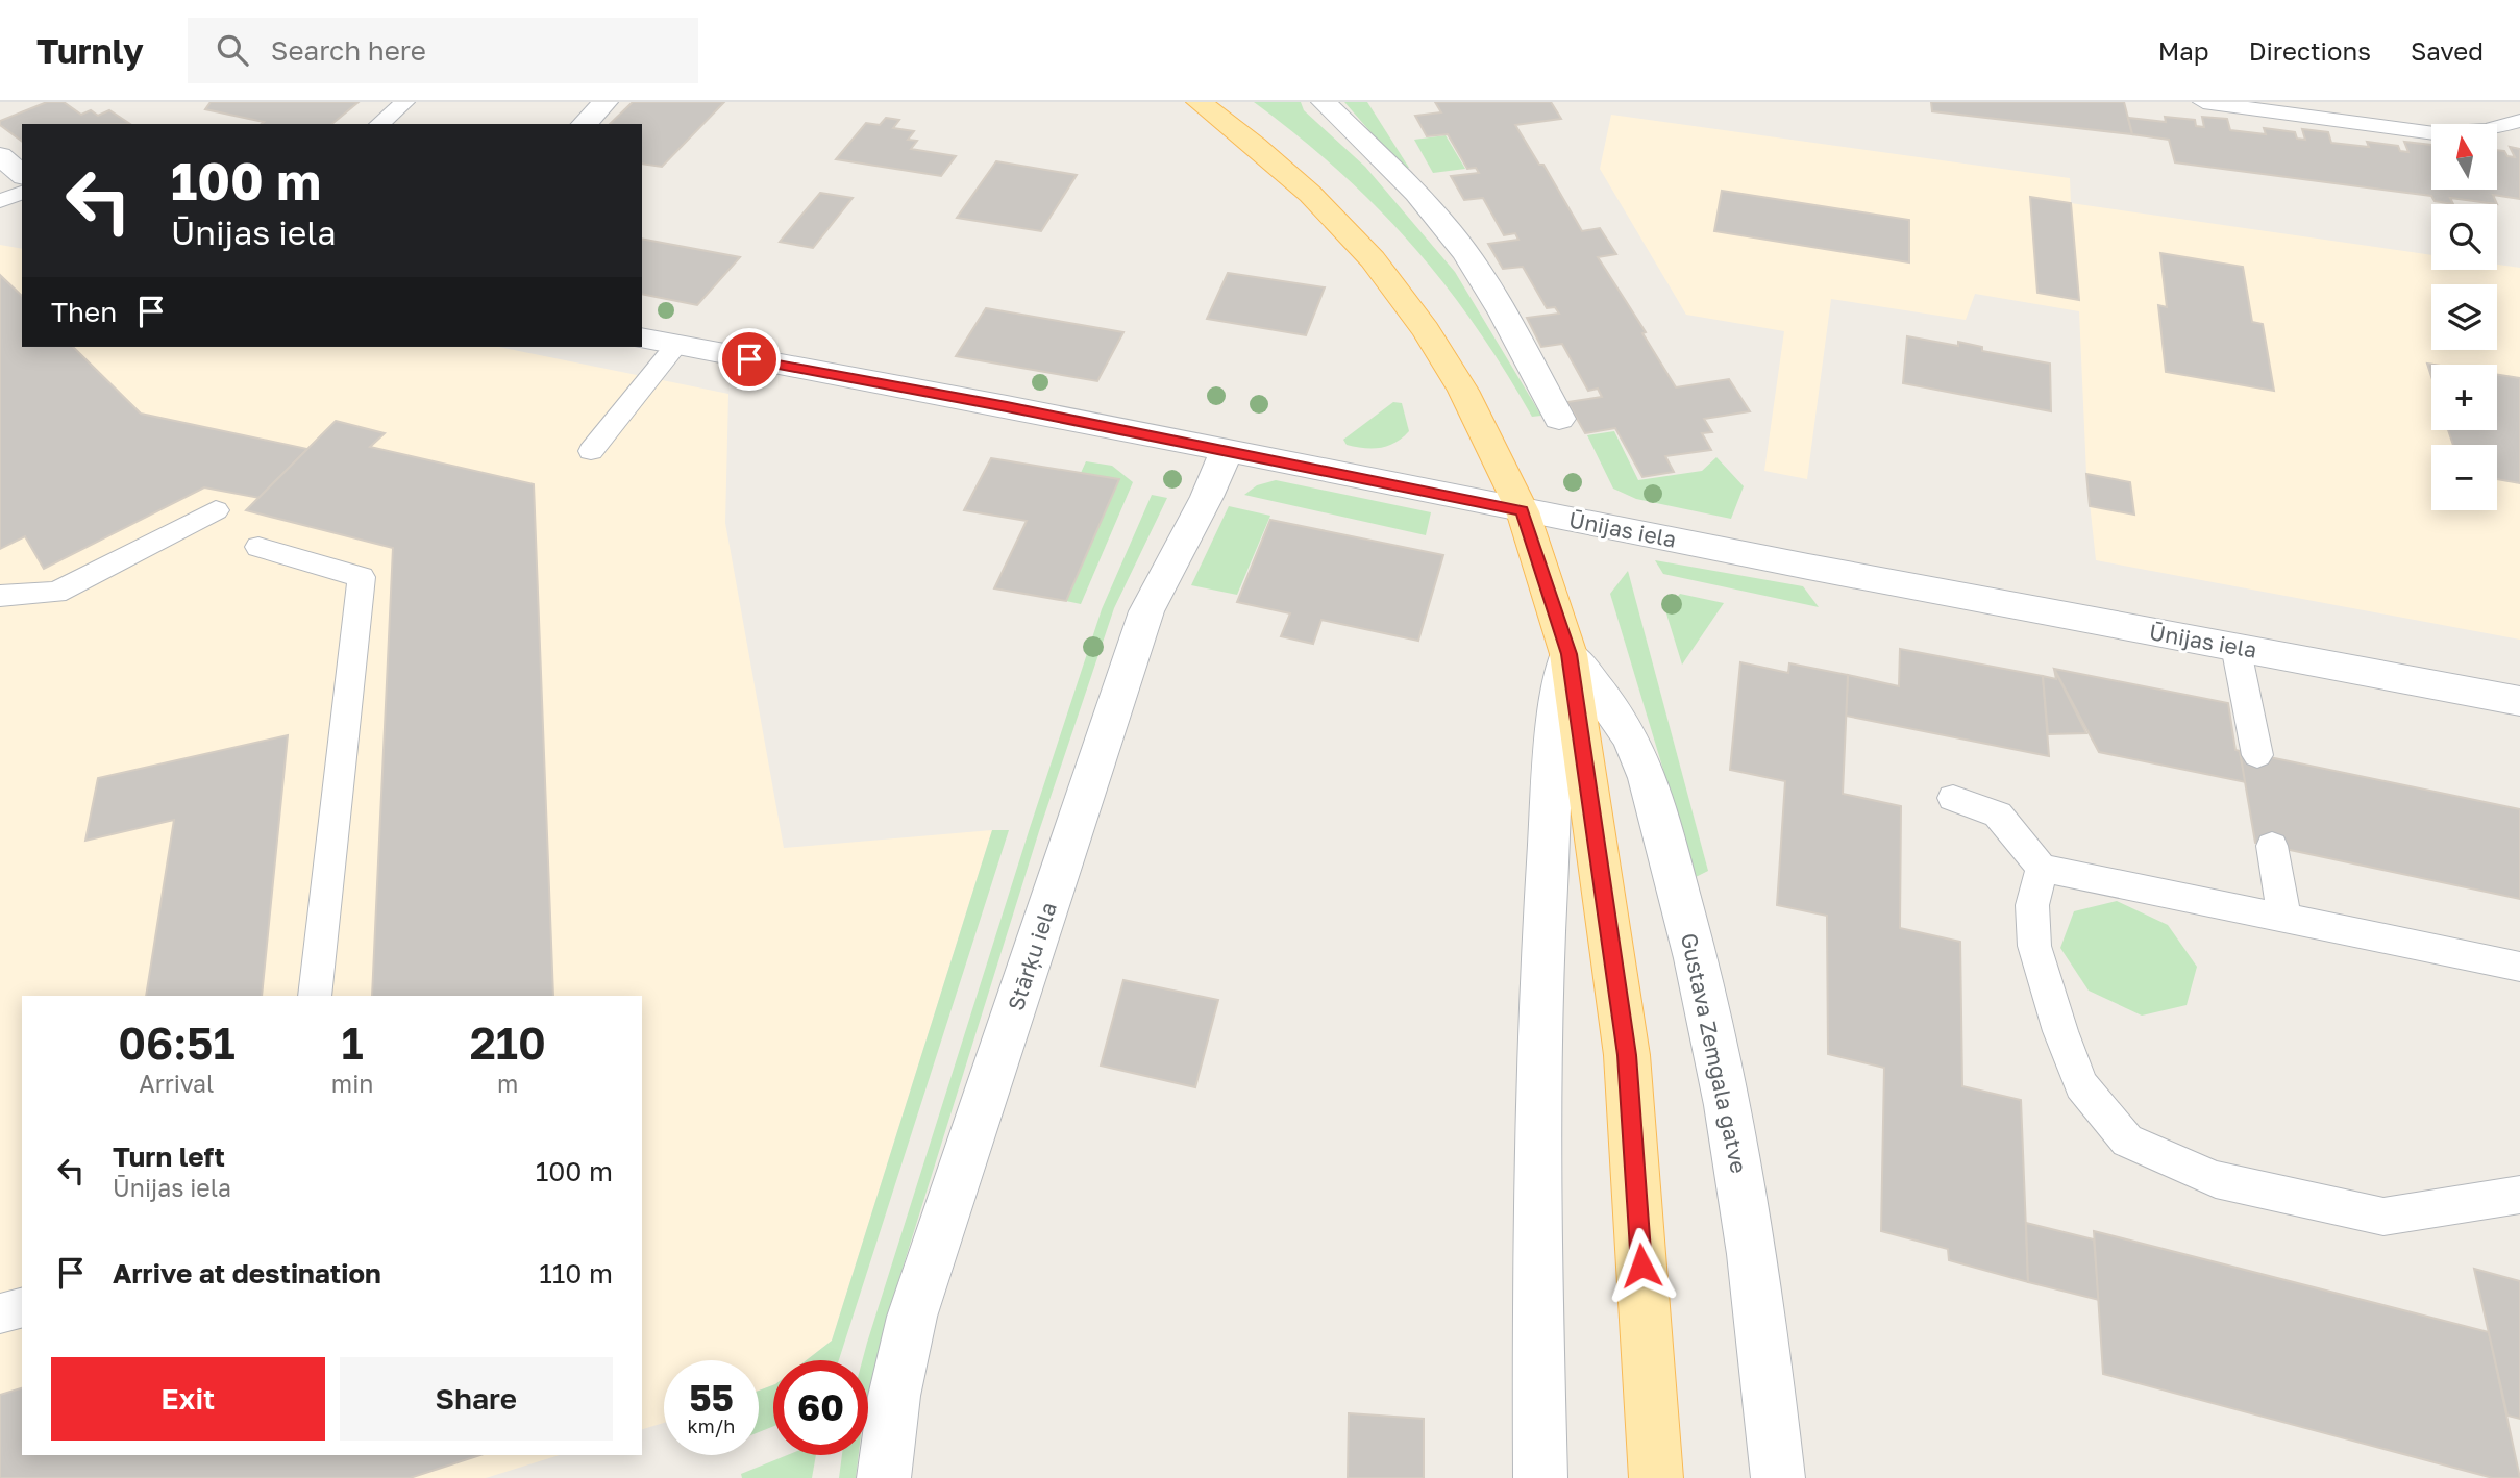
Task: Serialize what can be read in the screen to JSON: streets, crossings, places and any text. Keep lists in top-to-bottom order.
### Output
{
  "streets": {
    "main road": ["Gustava Zemgala gatve"],
    "street": ["Ūnijas iela", "Stārķu iela"]
  },
  "crossings": [
    ["Ūnijas iela", "Stārķu iela"],
    ["Ūnijas iela", "Gustava Zemgala gatve"]
  ],
  "north": "top",
  "page": {
    "header": "Turnly",
    "search": "Search here",
    "nav": ["Map", "Directions", "Saved"],
    "map_buttons": ["+", "−"],
    "turn": ["100 m", "Ūnijas iela"],
    "then": "Then",
    "eta": [
      "06:51",
      "Arrival",
      "1",
      "min",
      "210",
      "m"
    ],
    "list": [
      {
        "name": "Turn left",
        "note": "Ūnijas iela",
        "value": "100 m"
      },
      {
        "name": "Arrive at destination",
        "value": "110 m"
      }
    ],
    "buttons": ["Exit", "Share"],
    "speed": "55 km/h",
    "limit": "60"
  }
}
